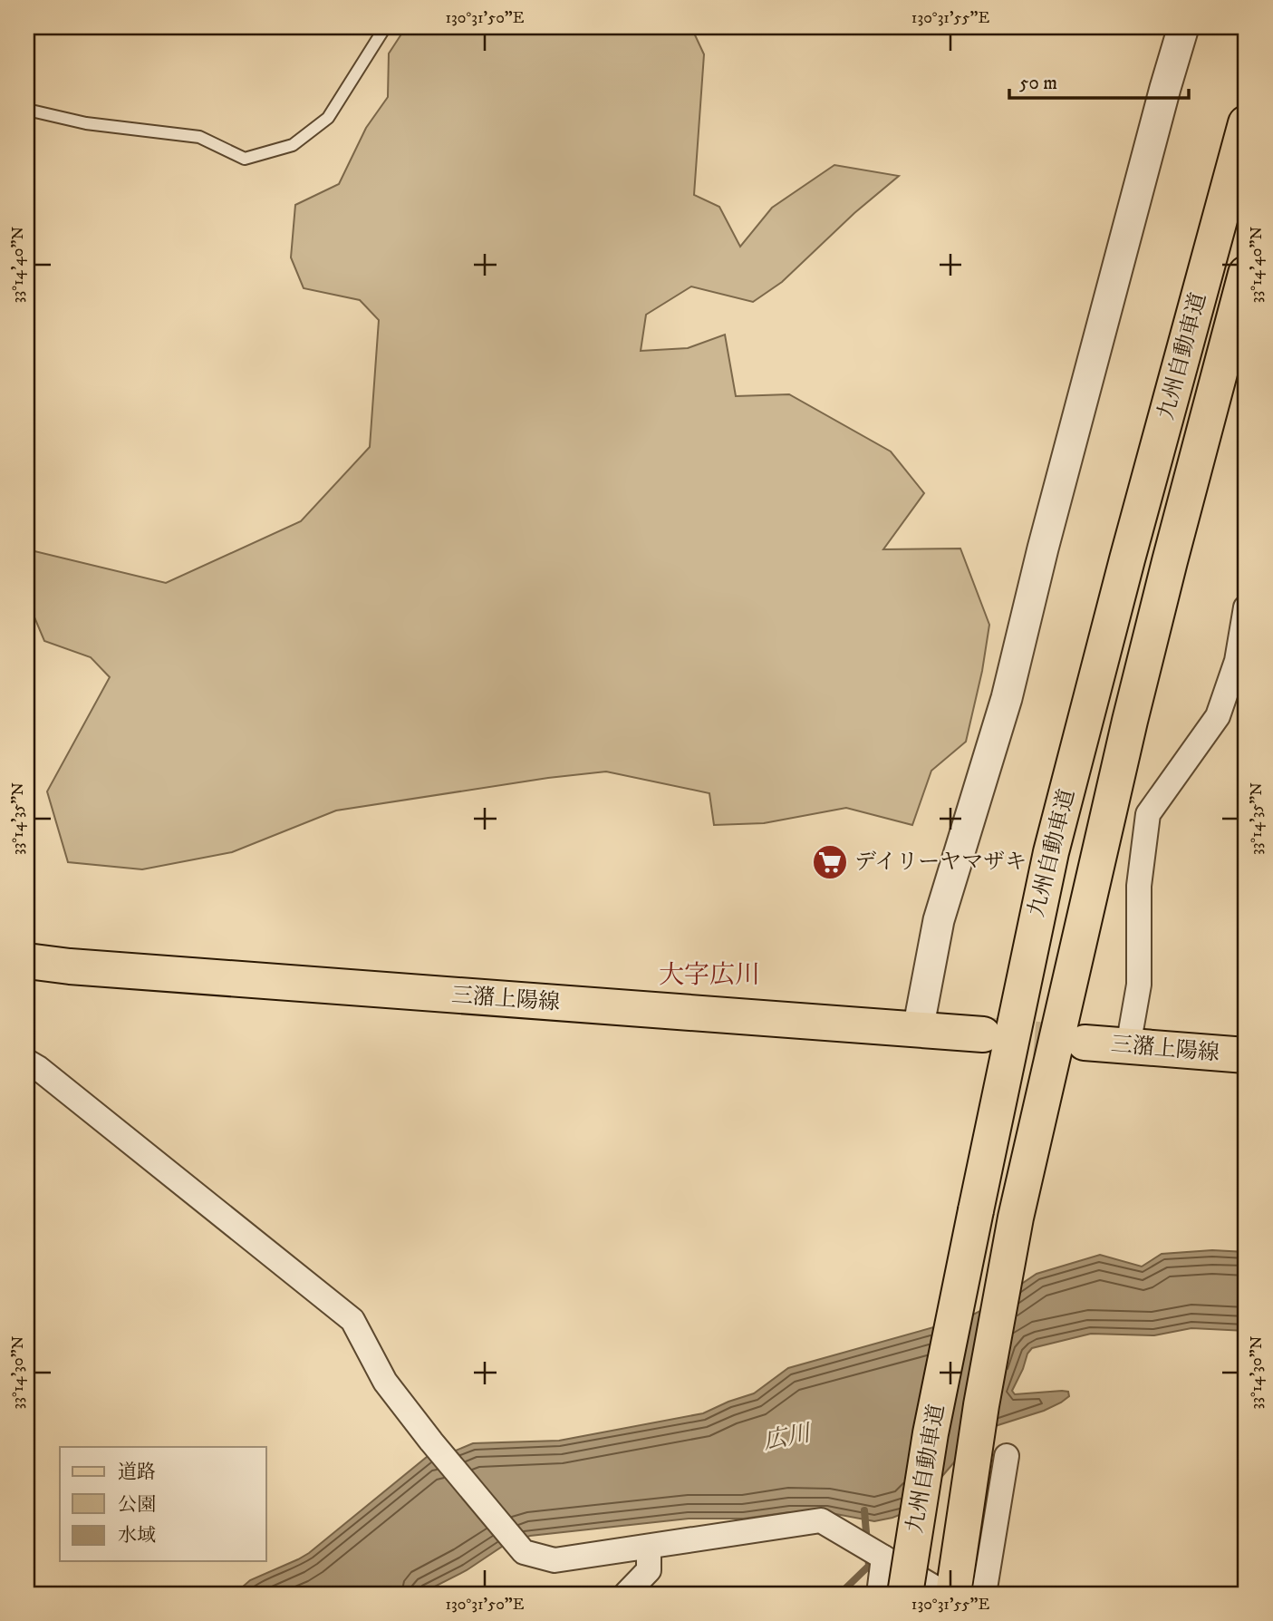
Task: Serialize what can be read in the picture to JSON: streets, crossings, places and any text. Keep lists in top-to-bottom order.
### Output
{
  "streets": {
    "main road": ["九州自動車道", "三潴上陽線"]
  },
  "districts": ["大字広川"],
  "water": ["広川"],
  "places": {
    "supermarket": ["デイリーヤマザキ"]
  },
  "legend": ["道路", "公園", "水域"],
  "scale_bar": "50 m",
  "coordinates": [
    "130°31'50\"E",
    "130°31'55\"E",
    "33°14'40\"N",
    "33°14'35\"N",
    "33°14'30\"N"
  ]
}
